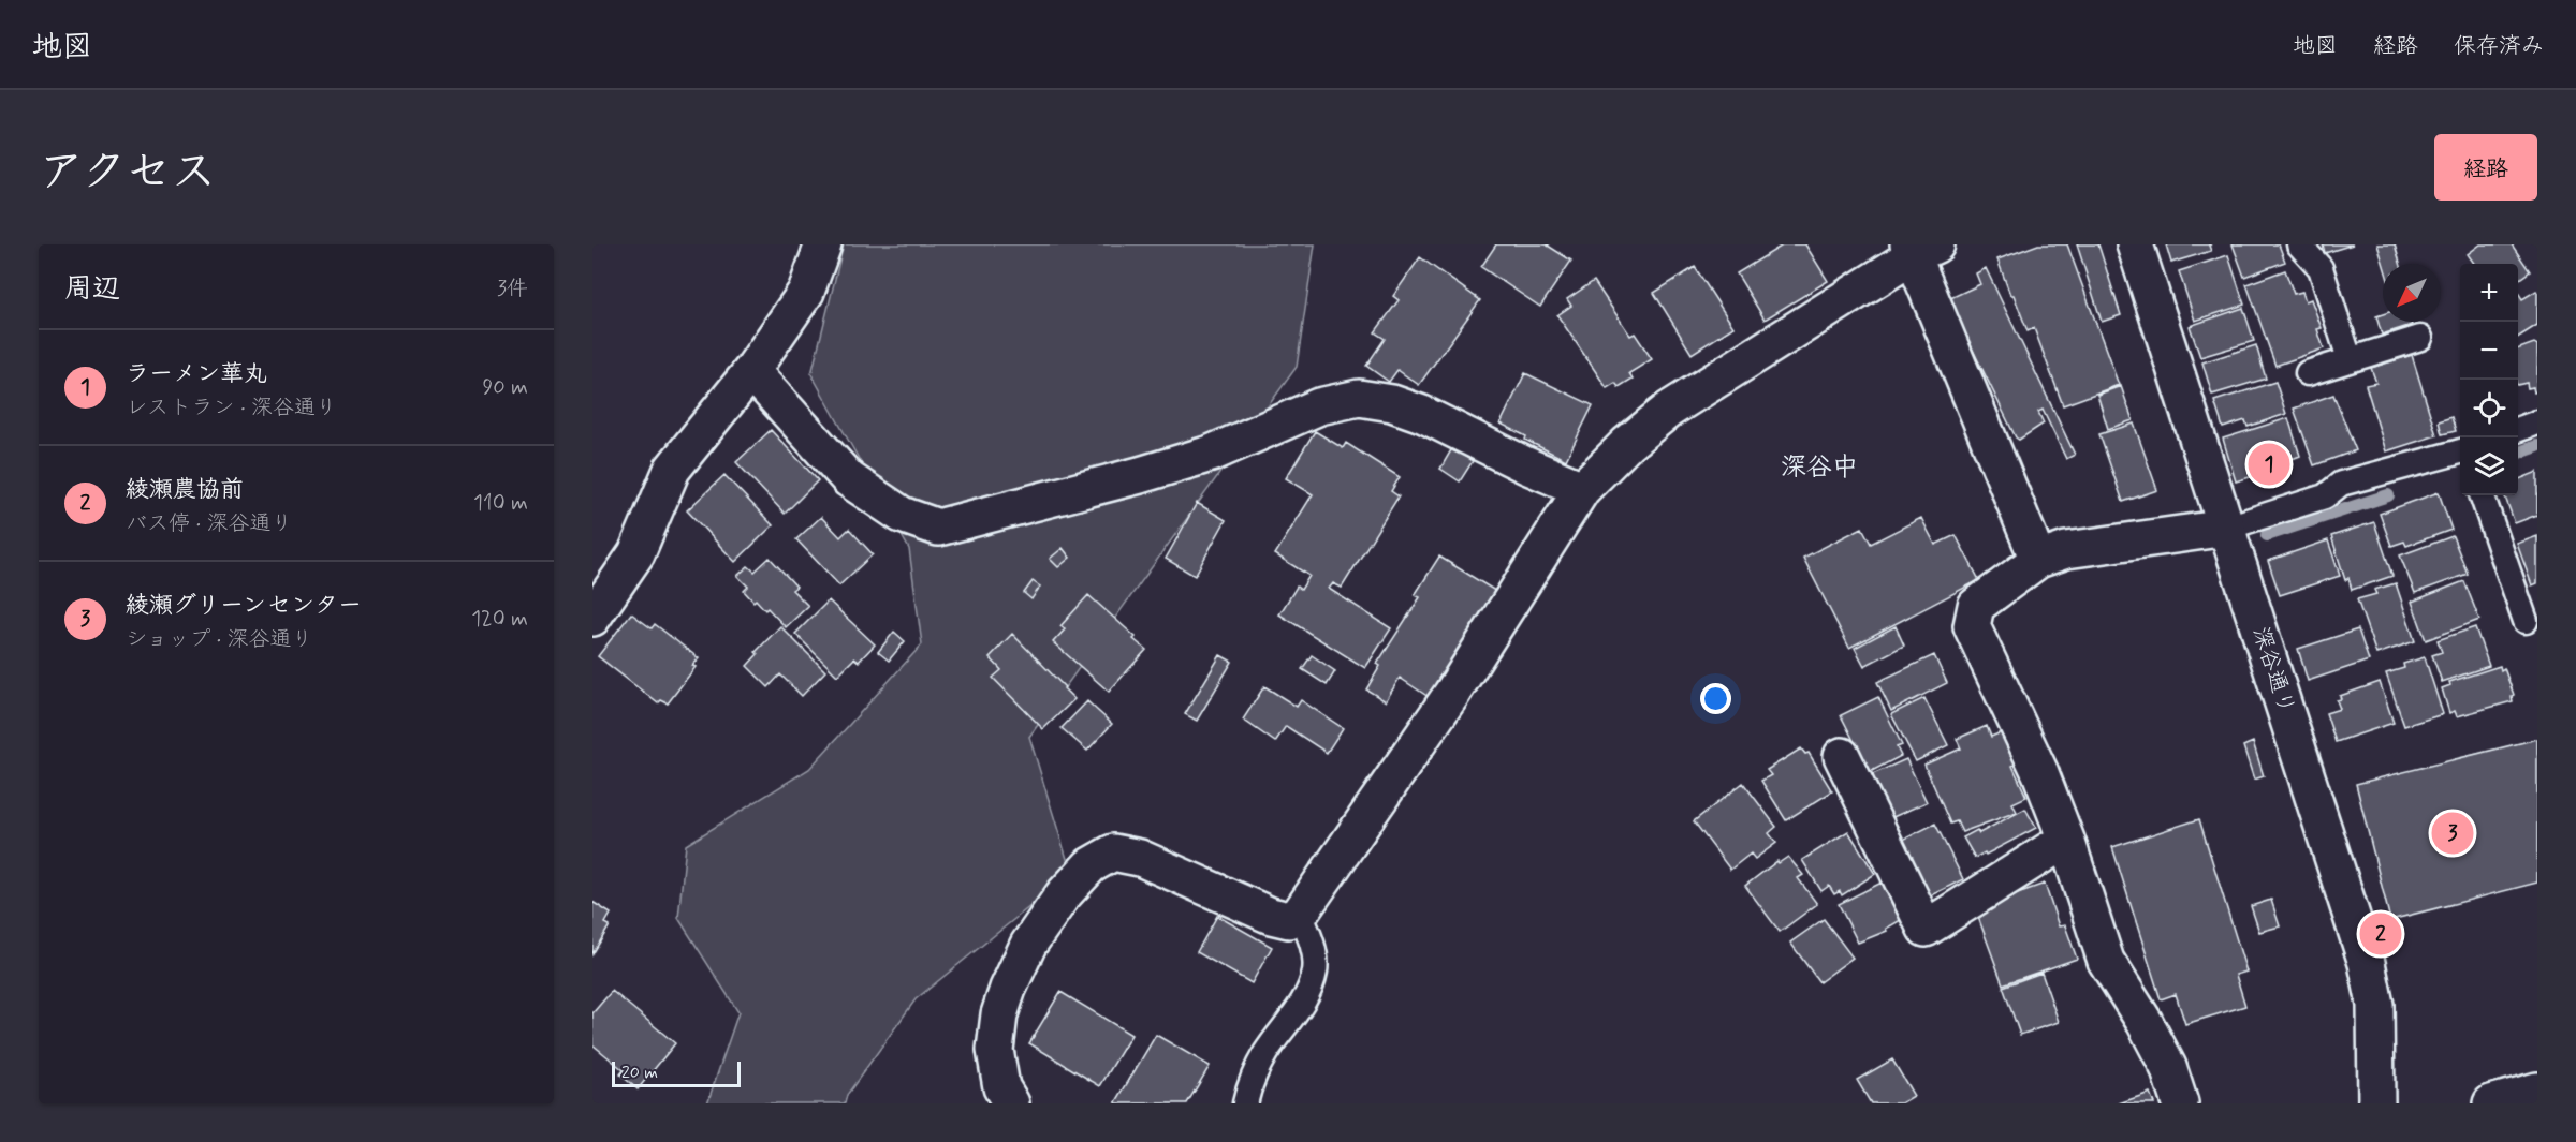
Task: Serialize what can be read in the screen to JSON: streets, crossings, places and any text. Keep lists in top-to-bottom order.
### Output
{
  "streets": {
    "street": ["深谷通り"]
  },
  "districts": ["深谷中"],
  "scale_bar": "20 m",
  "north": "bottom left",
  "page": {
    "header": "地図",
    "nav": ["地図", "経路", "保存済み"],
    "title": "アクセス",
    "buttons": "経路",
    "heading": ["周辺", "3件"],
    "map_buttons": ["+", "−"],
    "list": [
      {
        "mark": "1",
        "name": "ラーメン華丸",
        "note": "レストラン · 深谷通り",
        "value": "90 m"
      },
      {
        "mark": "2",
        "name": "綾瀬農協前",
        "note": "バス停 · 深谷通り",
        "value": "110 m"
      },
      {
        "mark": "3",
        "name": "綾瀬グリーンセンター",
        "note": "ショップ · 深谷通り",
        "value": "120 m"
      }
    ],
    "pins": ["1", "3", "2"],
    "scale": "20 m"
  }
}
